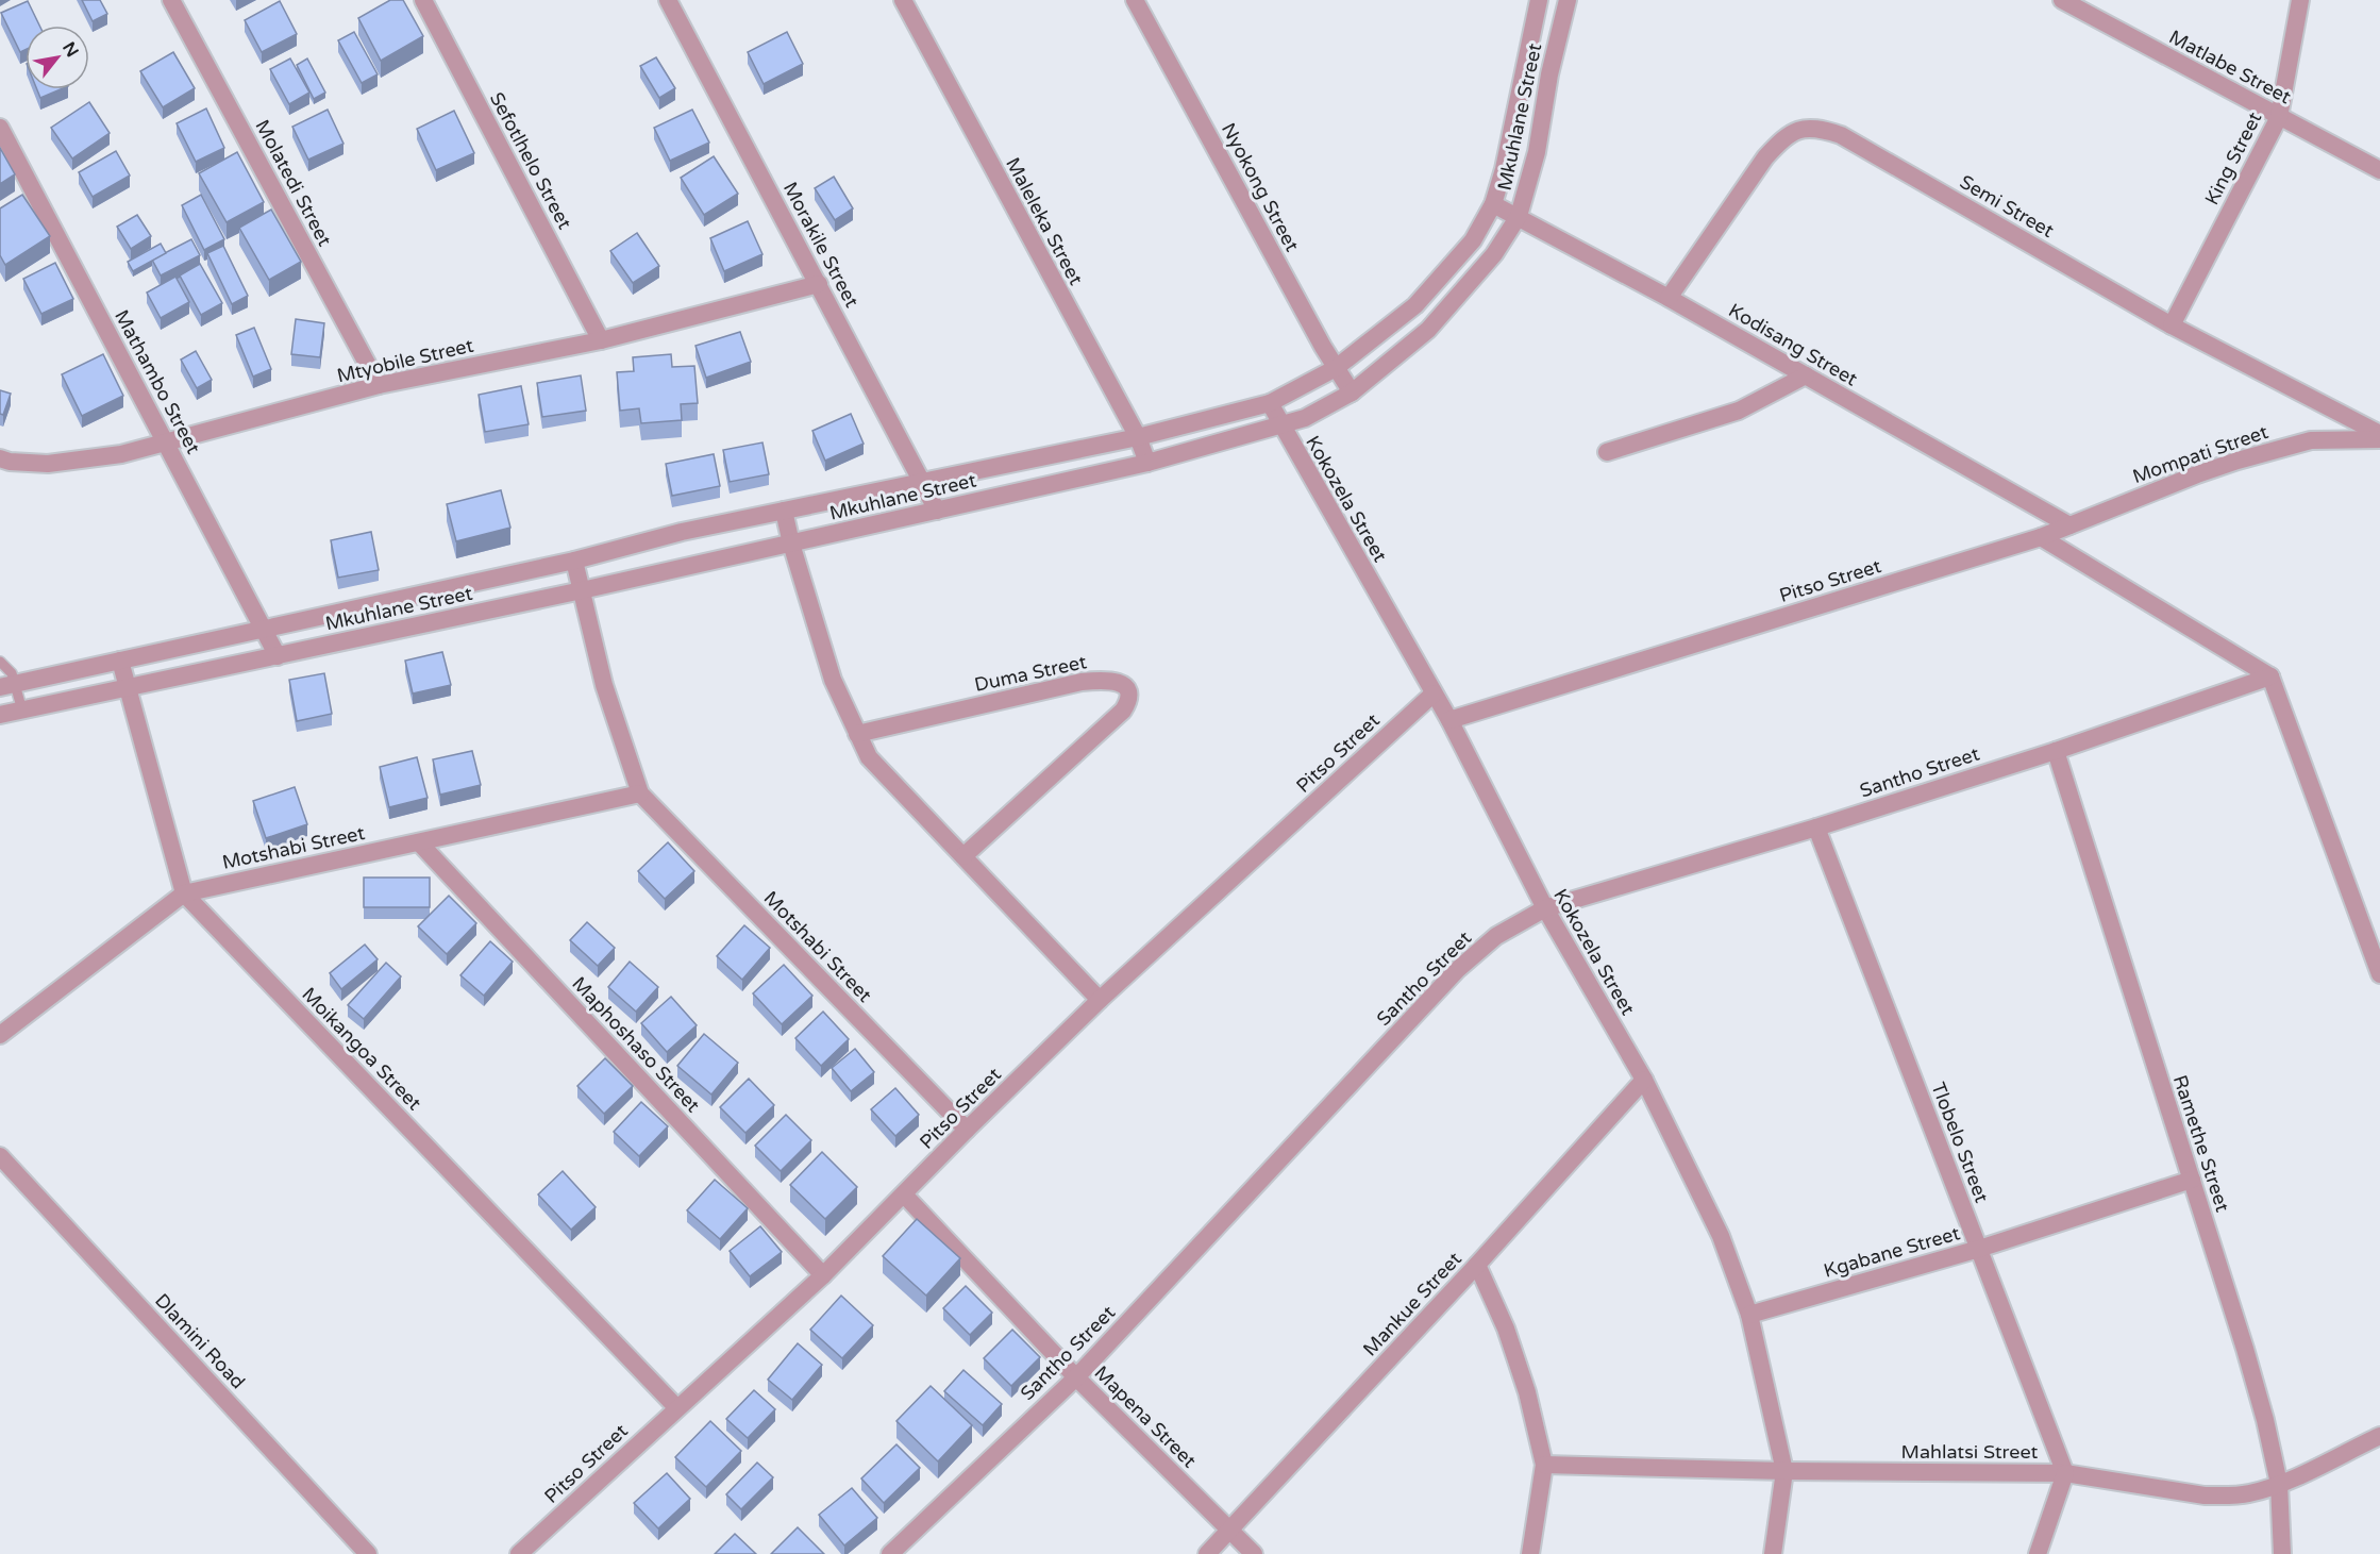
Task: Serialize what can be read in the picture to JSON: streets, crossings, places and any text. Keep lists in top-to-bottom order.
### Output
{
  "streets": {
    "street": [
      "Matlabe Street",
      "Mkuhlane Street",
      "King Street",
      "Sefotlhelo Street",
      "Molatedi Street",
      "Nyokong Street",
      "Semi Street",
      "Maleleka Street",
      "Morakile Street",
      "Kodisang Street",
      "Mtyobile Street",
      "Mathambo Street",
      "Mompati Street",
      "Kokozela Street",
      "Pitso Street",
      "Duma Street",
      "Santho Street",
      "Motshabi Street",
      "Maphoshaso Street",
      "Moikangoa Street",
      "Tlobelo Street",
      "Ramethe Street",
      "Kgabane Street",
      "Mankue Street",
      "Dlamini Road",
      "Mapena Street",
      "Mahlatsi Street"
    ]
  },
  "crossings": [
    ["Matlabe Street", "King Street"],
    ["Mkuhlane Street", "Nyokong Street"],
    ["Mkuhlane Street", "Maleleka Street"],
    ["Mkuhlane Street", "Morakile Street"],
    ["Mkuhlane Street", "Kodisang Street"],
    ["Mkuhlane Street", "Mathambo Street"],
    ["Mkuhlane Street", "Kokozela Street"],
    ["Mkuhlane Street", "Motshabi Street"],
    ["Mkuhlane Street", "Moikangoa Street"],
    ["King Street", "Semi Street"],
    ["Sefotlhelo Street", "Mtyobile Street"],
    ["Molatedi Street", "Mtyobile Street"],
    ["Semi Street", "Kodisang Street"],
    ["Morakile Street", "Mtyobile Street"],
    ["Kodisang Street", "Mompati Street"],
    ["Mtyobile Street", "Mathambo Street"],
    ["Mompati Street", "Pitso Street"],
    ["Kokozela Street", "Pitso Street"],
    ["Kokozela Street", "Santho Street"],
    ["Kokozela Street", "Kgabane Street"],
    ["Kokozela Street", "Mankue Street"],
    ["Kokozela Street", "Mahlatsi Street"],
    ["Pitso Street", "Motshabi Street"],
    ["Pitso Street", "Maphoshaso Street"],
    ["Pitso Street", "Moikangoa Street"],
    ["Pitso Street", "Mapena Street"],
    ["Santho Street", "Tlobelo Street"],
    ["Santho Street", "Ramethe Street"],
    ["Santho Street", "Mapena Street"],
    ["Motshabi Street", "Maphoshaso Street"],
    ["Motshabi Street", "Moikangoa Street"],
    ["Tlobelo Street", "Kgabane Street"],
    ["Tlobelo Street", "Mahlatsi Street"],
    ["Ramethe Street", "Kgabane Street"],
    ["Ramethe Street", "Mahlatsi Street"],
    ["Mankue Street", "Mapena Street"]
  ],
  "north": "top right"
}
